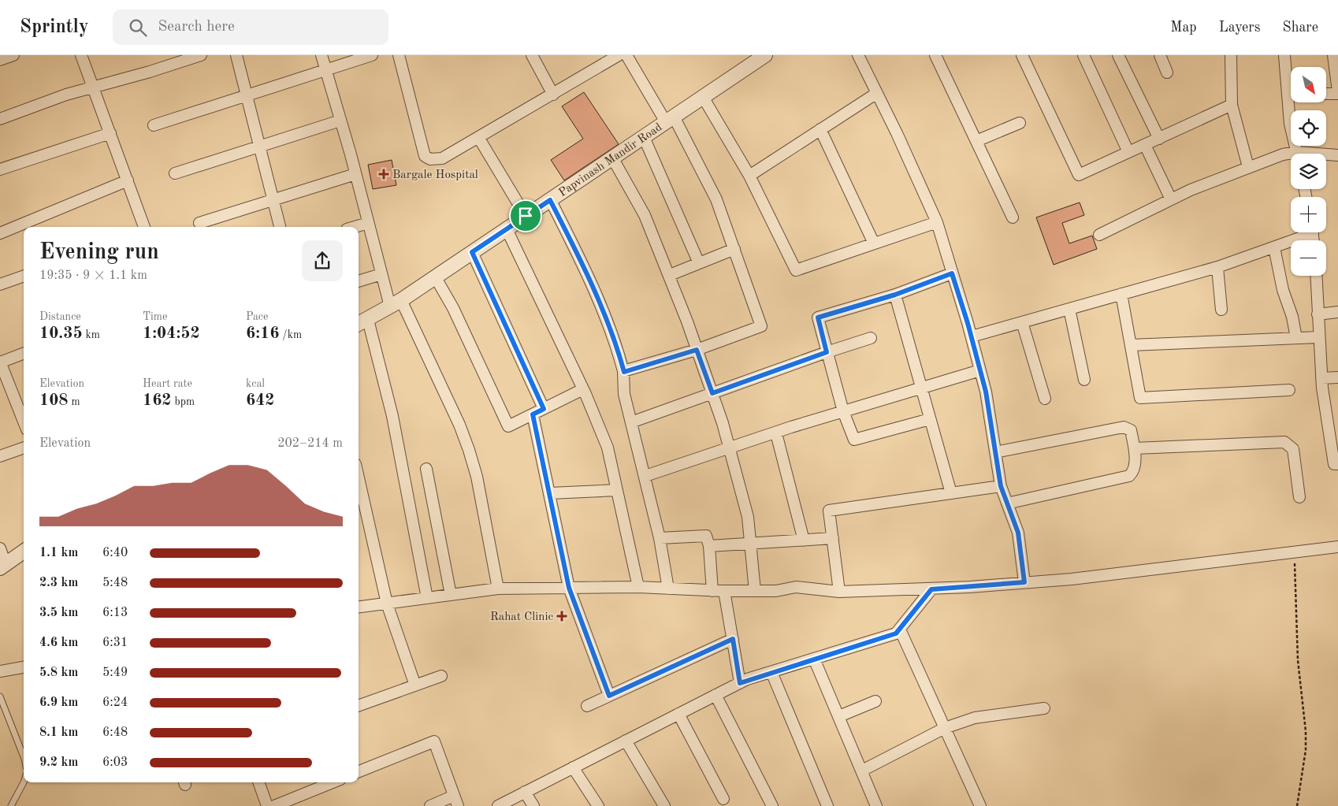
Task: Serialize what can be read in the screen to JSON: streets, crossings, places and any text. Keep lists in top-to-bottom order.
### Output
{
  "streets": {
    "street": ["Papvinash Mandir Road"]
  },
  "places": {
    "health": ["Bargale Hospital", "Rahat Clinic"]
  },
  "north": "bottom right",
  "page": {
    "header": "Sprintly",
    "search": "Search here",
    "nav": ["Map", "Layers", "Share"],
    "map_buttons": ["+", "−"],
    "heading": ["Evening run", "19:35 · 9 × 1.1 km"],
    "stats": [
      ["Distance", "10.35 km"],
      ["Time", "1:04:52"],
      ["Pace", "6:16 /km"],
      ["Elevation", "108 m"],
      ["Heart rate", "162 bpm"],
      ["kcal", "642"]
    ],
    "chart": ["Elevation", "202–214 m"],
    "list": [
      {
        "name": "1.1 km",
        "note": "6:40"
      },
      {
        "name": "2.3 km",
        "note": "5:48"
      },
      {
        "name": "3.5 km",
        "note": "6:13"
      },
      {
        "name": "4.6 km",
        "note": "6:31"
      },
      {
        "name": "5.8 km",
        "note": "5:49"
      },
      {
        "name": "6.9 km",
        "note": "6:24"
      },
      {
        "name": "8.1 km",
        "note": "6:48"
      },
      {
        "name": "9.2 km",
        "note": "6:03"
      }
    ]
  }
}
